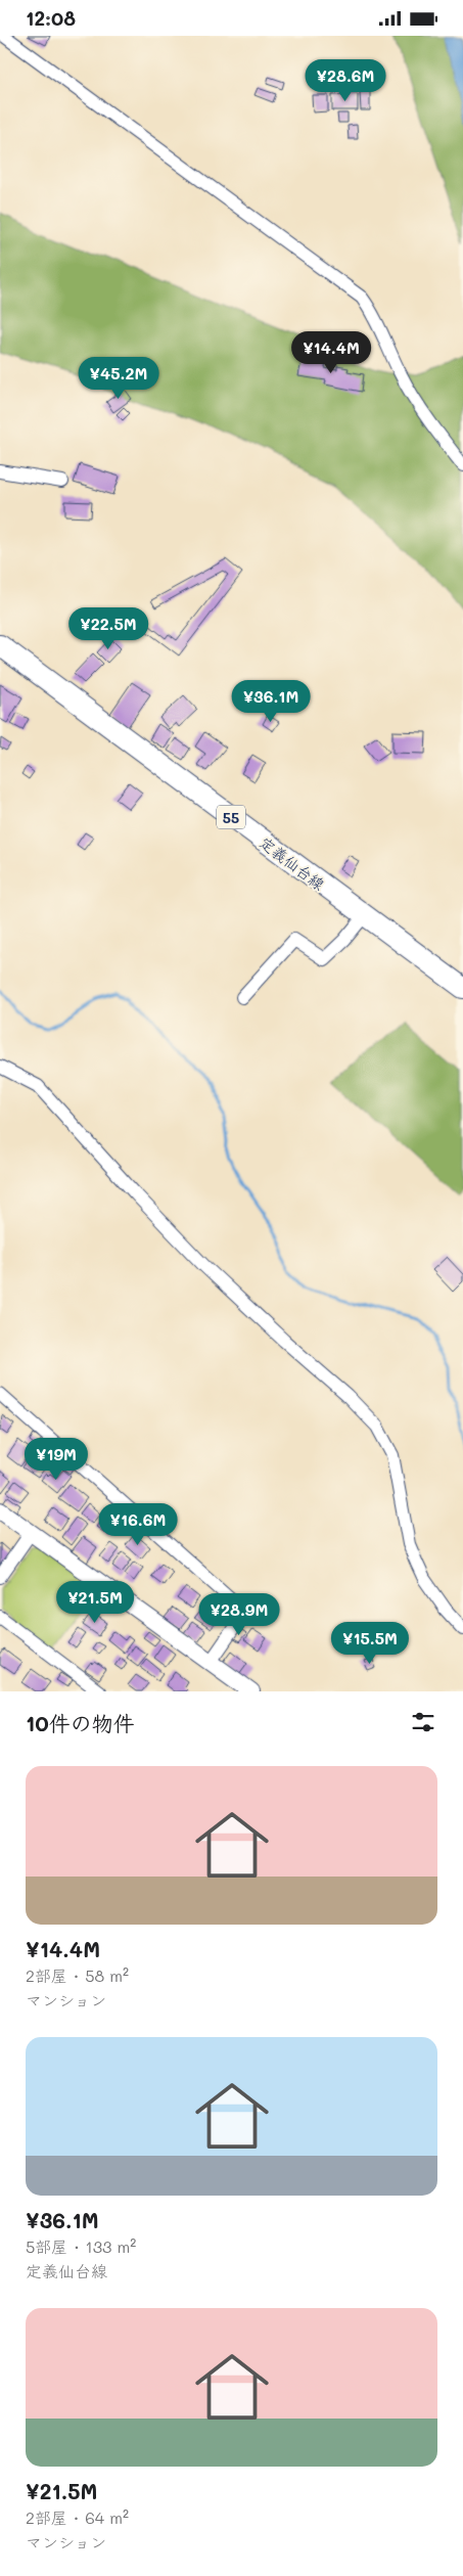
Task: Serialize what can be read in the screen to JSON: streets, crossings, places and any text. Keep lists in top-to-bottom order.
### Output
{
  "streets": {
    "main road": ["55", "定義仙台線"]
  },
  "page": {
    "status": "12:08",
    "price": [
      "¥28.6M",
      "¥14.4M",
      "¥45.2M",
      "¥22.5M",
      "¥36.1M",
      "¥19M",
      "¥16.6M",
      "¥21.5M",
      "¥28.9M",
      "¥15.5M"
    ],
    "heading": "10件の物件",
    "list": [
      {
        "name": "¥14.4M",
        "note": "2部屋 · 58 m² · マンション"
      },
      {
        "name": "¥36.1M",
        "note": "5部屋 · 133 m² · 定義仙台線"
      },
      {
        "name": "¥21.5M",
        "note": "2部屋 · 64 m² · マンション"
      }
    ]
  }
}
